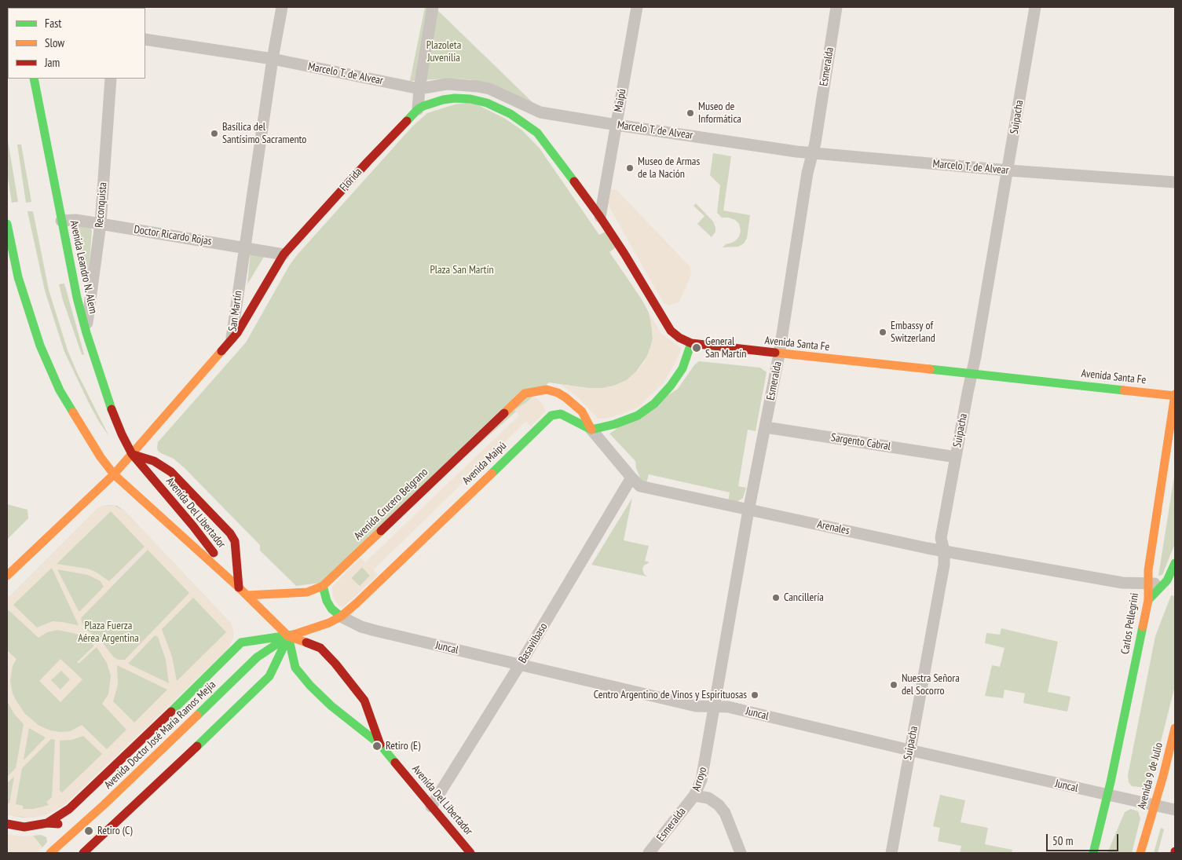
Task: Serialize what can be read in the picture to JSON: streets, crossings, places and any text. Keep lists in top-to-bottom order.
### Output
{
  "streets": {
    "main road": [
      "Florida",
      "Avenida Leandro N. Alem",
      "San Martín",
      "Avenida Santa Fe",
      "Avenida Maipú",
      "Avenida Crucero Belgrano",
      "Avenida Del Libertador",
      "Arenales",
      "Carlos Pellegrini",
      "Avenida Doctor José María Ramos Mejía",
      "Avenida 9 de Julio"
    ],
    "street": [
      "Esmeralda",
      "Marcelo T. de Alvear",
      "Maipú",
      "Suipacha",
      "Reconquista",
      "Doctor Ricardo Rojas",
      "Sargento Cabral",
      "Basavilbaso",
      "Juncal",
      "Arroyo"
    ]
  },
  "crossings": [
    ["Esmeralda", "Marcelo T. de Alvear"],
    ["Esmeralda", "Avenida Santa Fe"],
    ["Esmeralda", "Sargento Cabral"],
    ["Esmeralda", "Arenales"],
    ["Esmeralda", "Juncal"],
    ["Esmeralda", "Arroyo"],
    ["Marcelo T. de Alvear", "Maipú"],
    ["Marcelo T. de Alvear", "Suipacha"],
    ["Marcelo T. de Alvear", "San Martín"],
    ["Maipú", "Avenida Santa Fe"],
    ["Suipacha", "Avenida Santa Fe"],
    ["Suipacha", "Sargento Cabral"],
    ["Suipacha", "Arenales"],
    ["Suipacha", "Juncal"],
    ["Florida", "Doctor Ricardo Rojas"],
    ["Florida", "San Martín"],
    ["Florida", "Avenida Santa Fe"],
    ["Reconquista", "Doctor Ricardo Rojas"],
    ["Reconquista", "Avenida Leandro N. Alem"],
    ["Doctor Ricardo Rojas", "Avenida Leandro N. Alem"],
    ["Doctor Ricardo Rojas", "San Martín"],
    ["Avenida Leandro N. Alem", "San Martín"],
    ["Avenida Leandro N. Alem", "Avenida Del Libertador"],
    ["San Martín", "Avenida Del Libertador"],
    ["Avenida Santa Fe", "Carlos Pellegrini"],
    ["Avenida Maipú", "Avenida Del Libertador"],
    ["Avenida Maipú", "Juncal"],
    ["Avenida Maipú", "Avenida Doctor José María Ramos Mejía"],
    ["Avenida Crucero Belgrano", "Avenida Del Libertador"],
    ["Avenida Crucero Belgrano", "Arenales"],
    ["Avenida Del Libertador", "Basavilbaso"],
    ["Avenida Del Libertador", "Avenida Doctor José María Ramos Mejía"],
    ["Arenales", "Carlos Pellegrini"],
    ["Arenales", "Basavilbaso"],
    ["Carlos Pellegrini", "Juncal"],
    ["Basavilbaso", "Juncal"],
    ["Juncal", "Avenida 9 de Julio"],
    ["Juncal", "Arroyo"]
  ],
  "parks": ["Plazoleta Juvenilia", "Plaza San Martín", "Plaza Fuerza Aérea Argentina"],
  "places": [
    "Museo de Informática",
    "Basílica del Santísimo Sacramento",
    "Museo de Armas de la Nación",
    "Embassy of Switzerland",
    "General San Martín",
    "Cancillería",
    "Nuestra Señora del Socorro",
    "Centro Argentino de Vinos y Espirituosas",
    "Retiro (E)",
    "Retiro (C)"
  ],
  "legend": ["Fast", "Slow", "Jam"],
  "scale_bar": "50 m"
}
